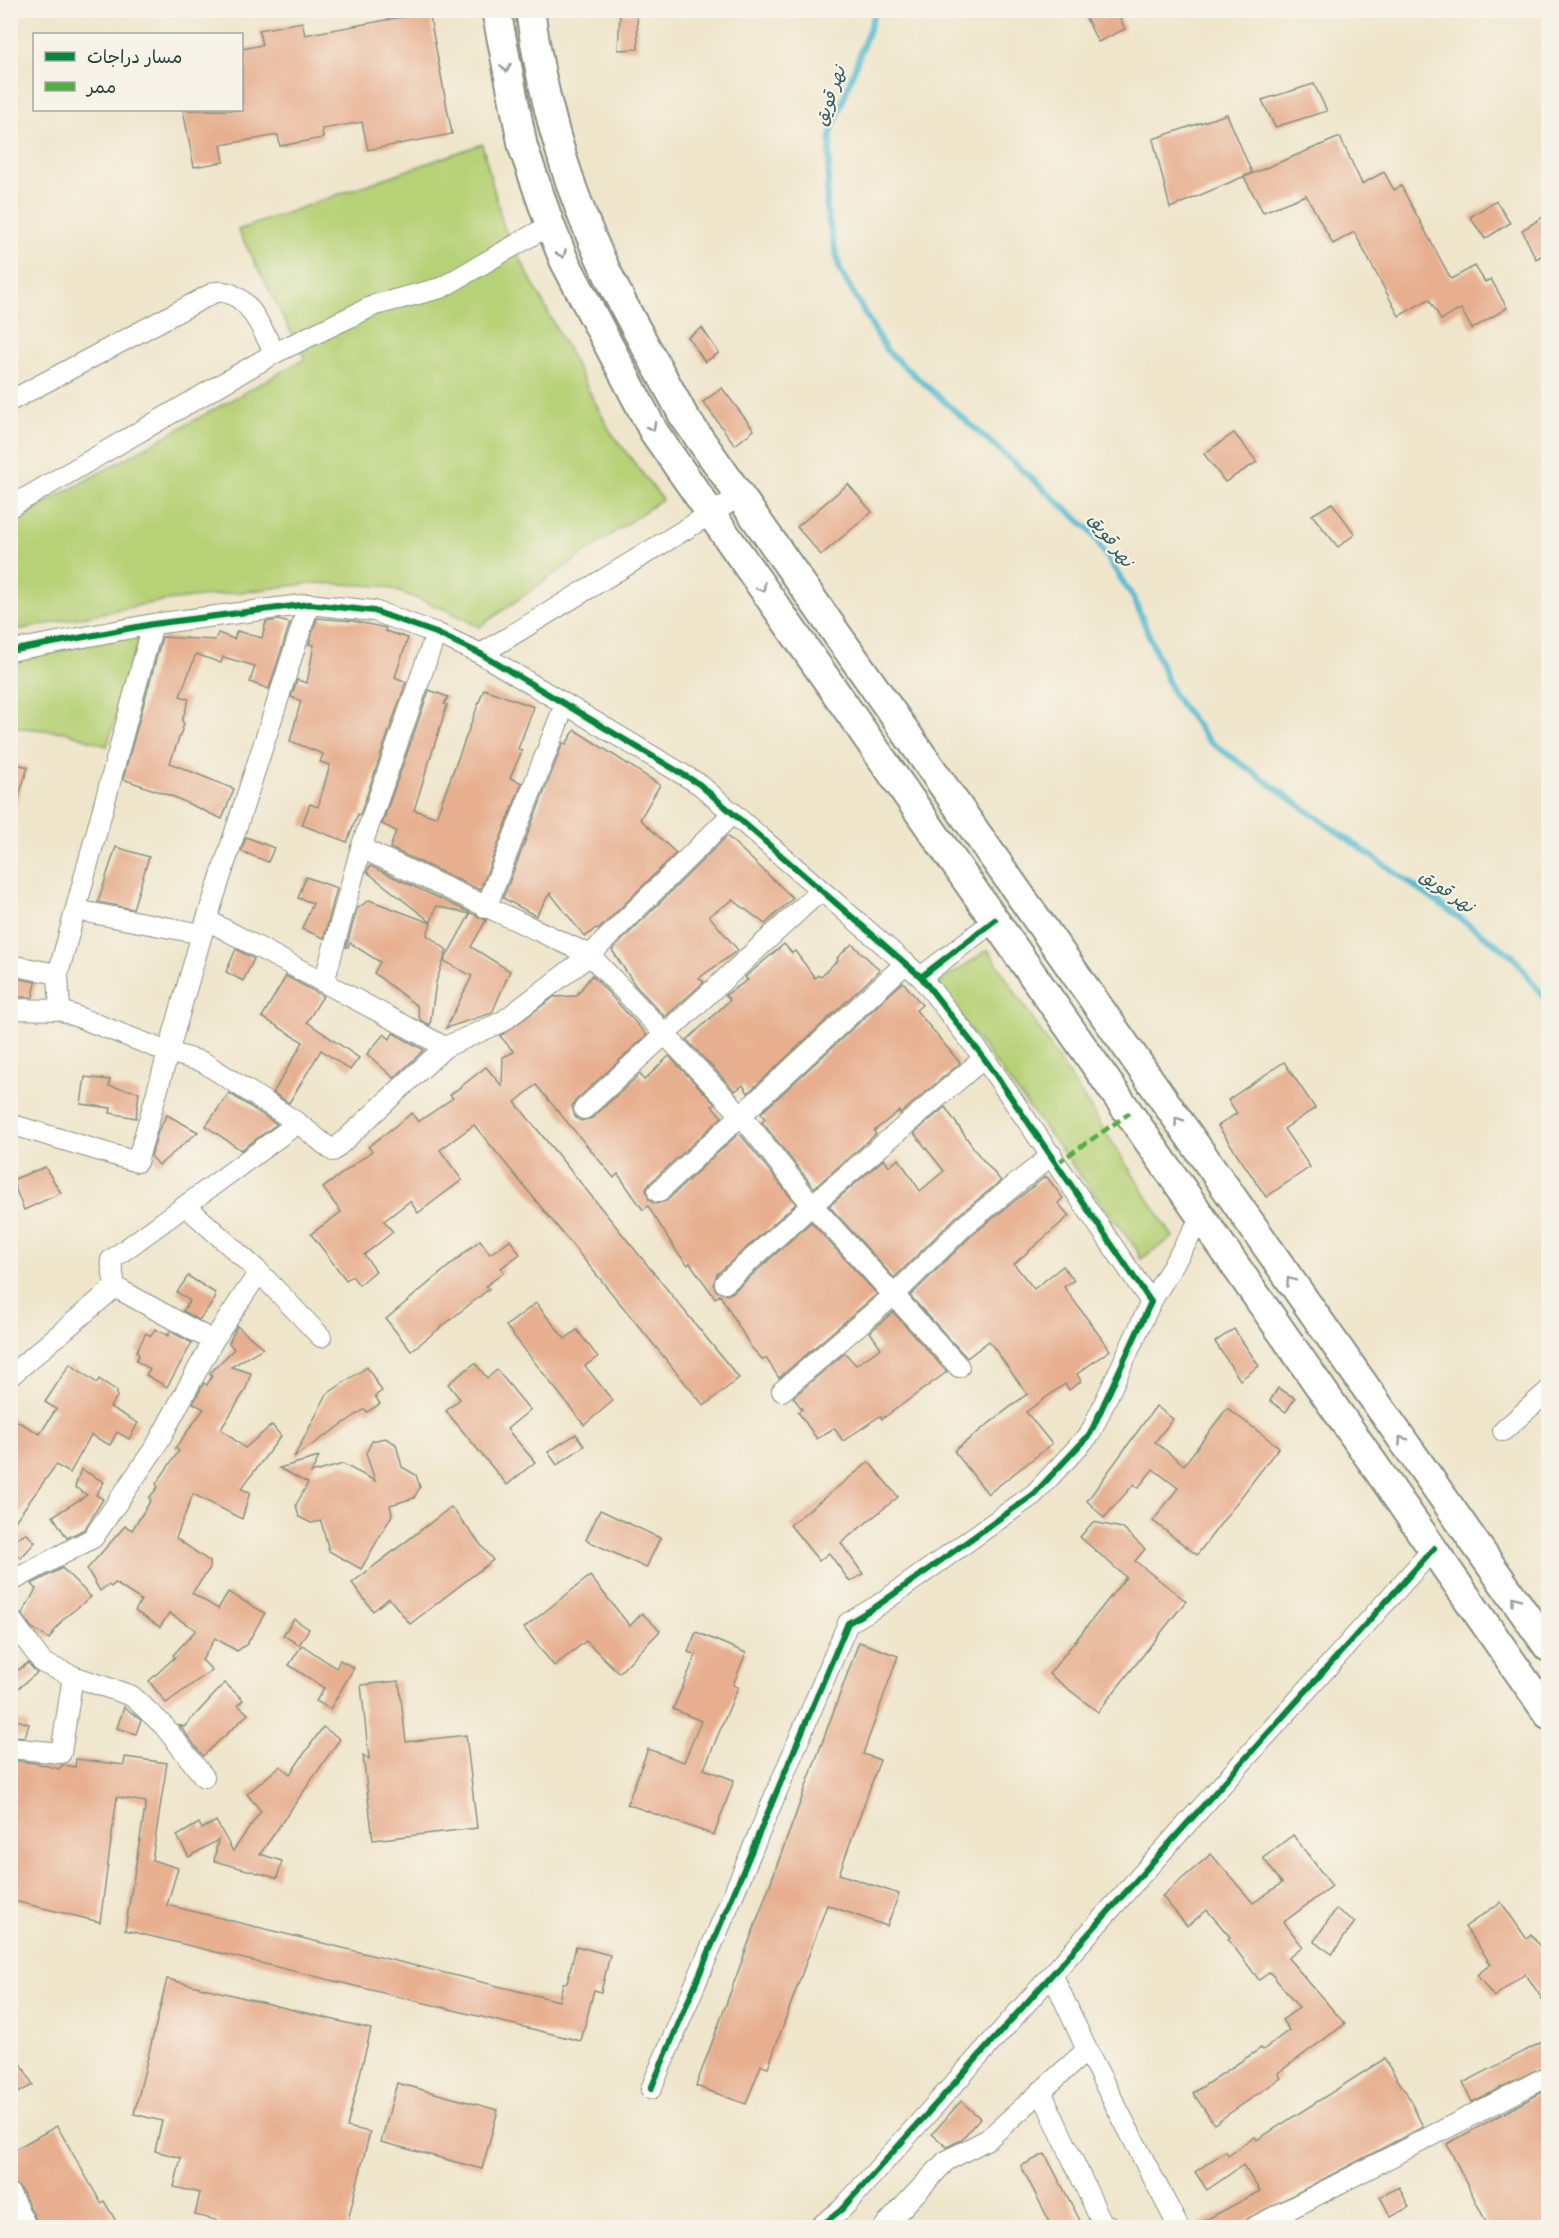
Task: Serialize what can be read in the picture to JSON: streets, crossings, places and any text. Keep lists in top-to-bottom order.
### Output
{
  "water": ["نهر قويق"],
  "legend": ["مسار دراجات", "ممر"]
}
